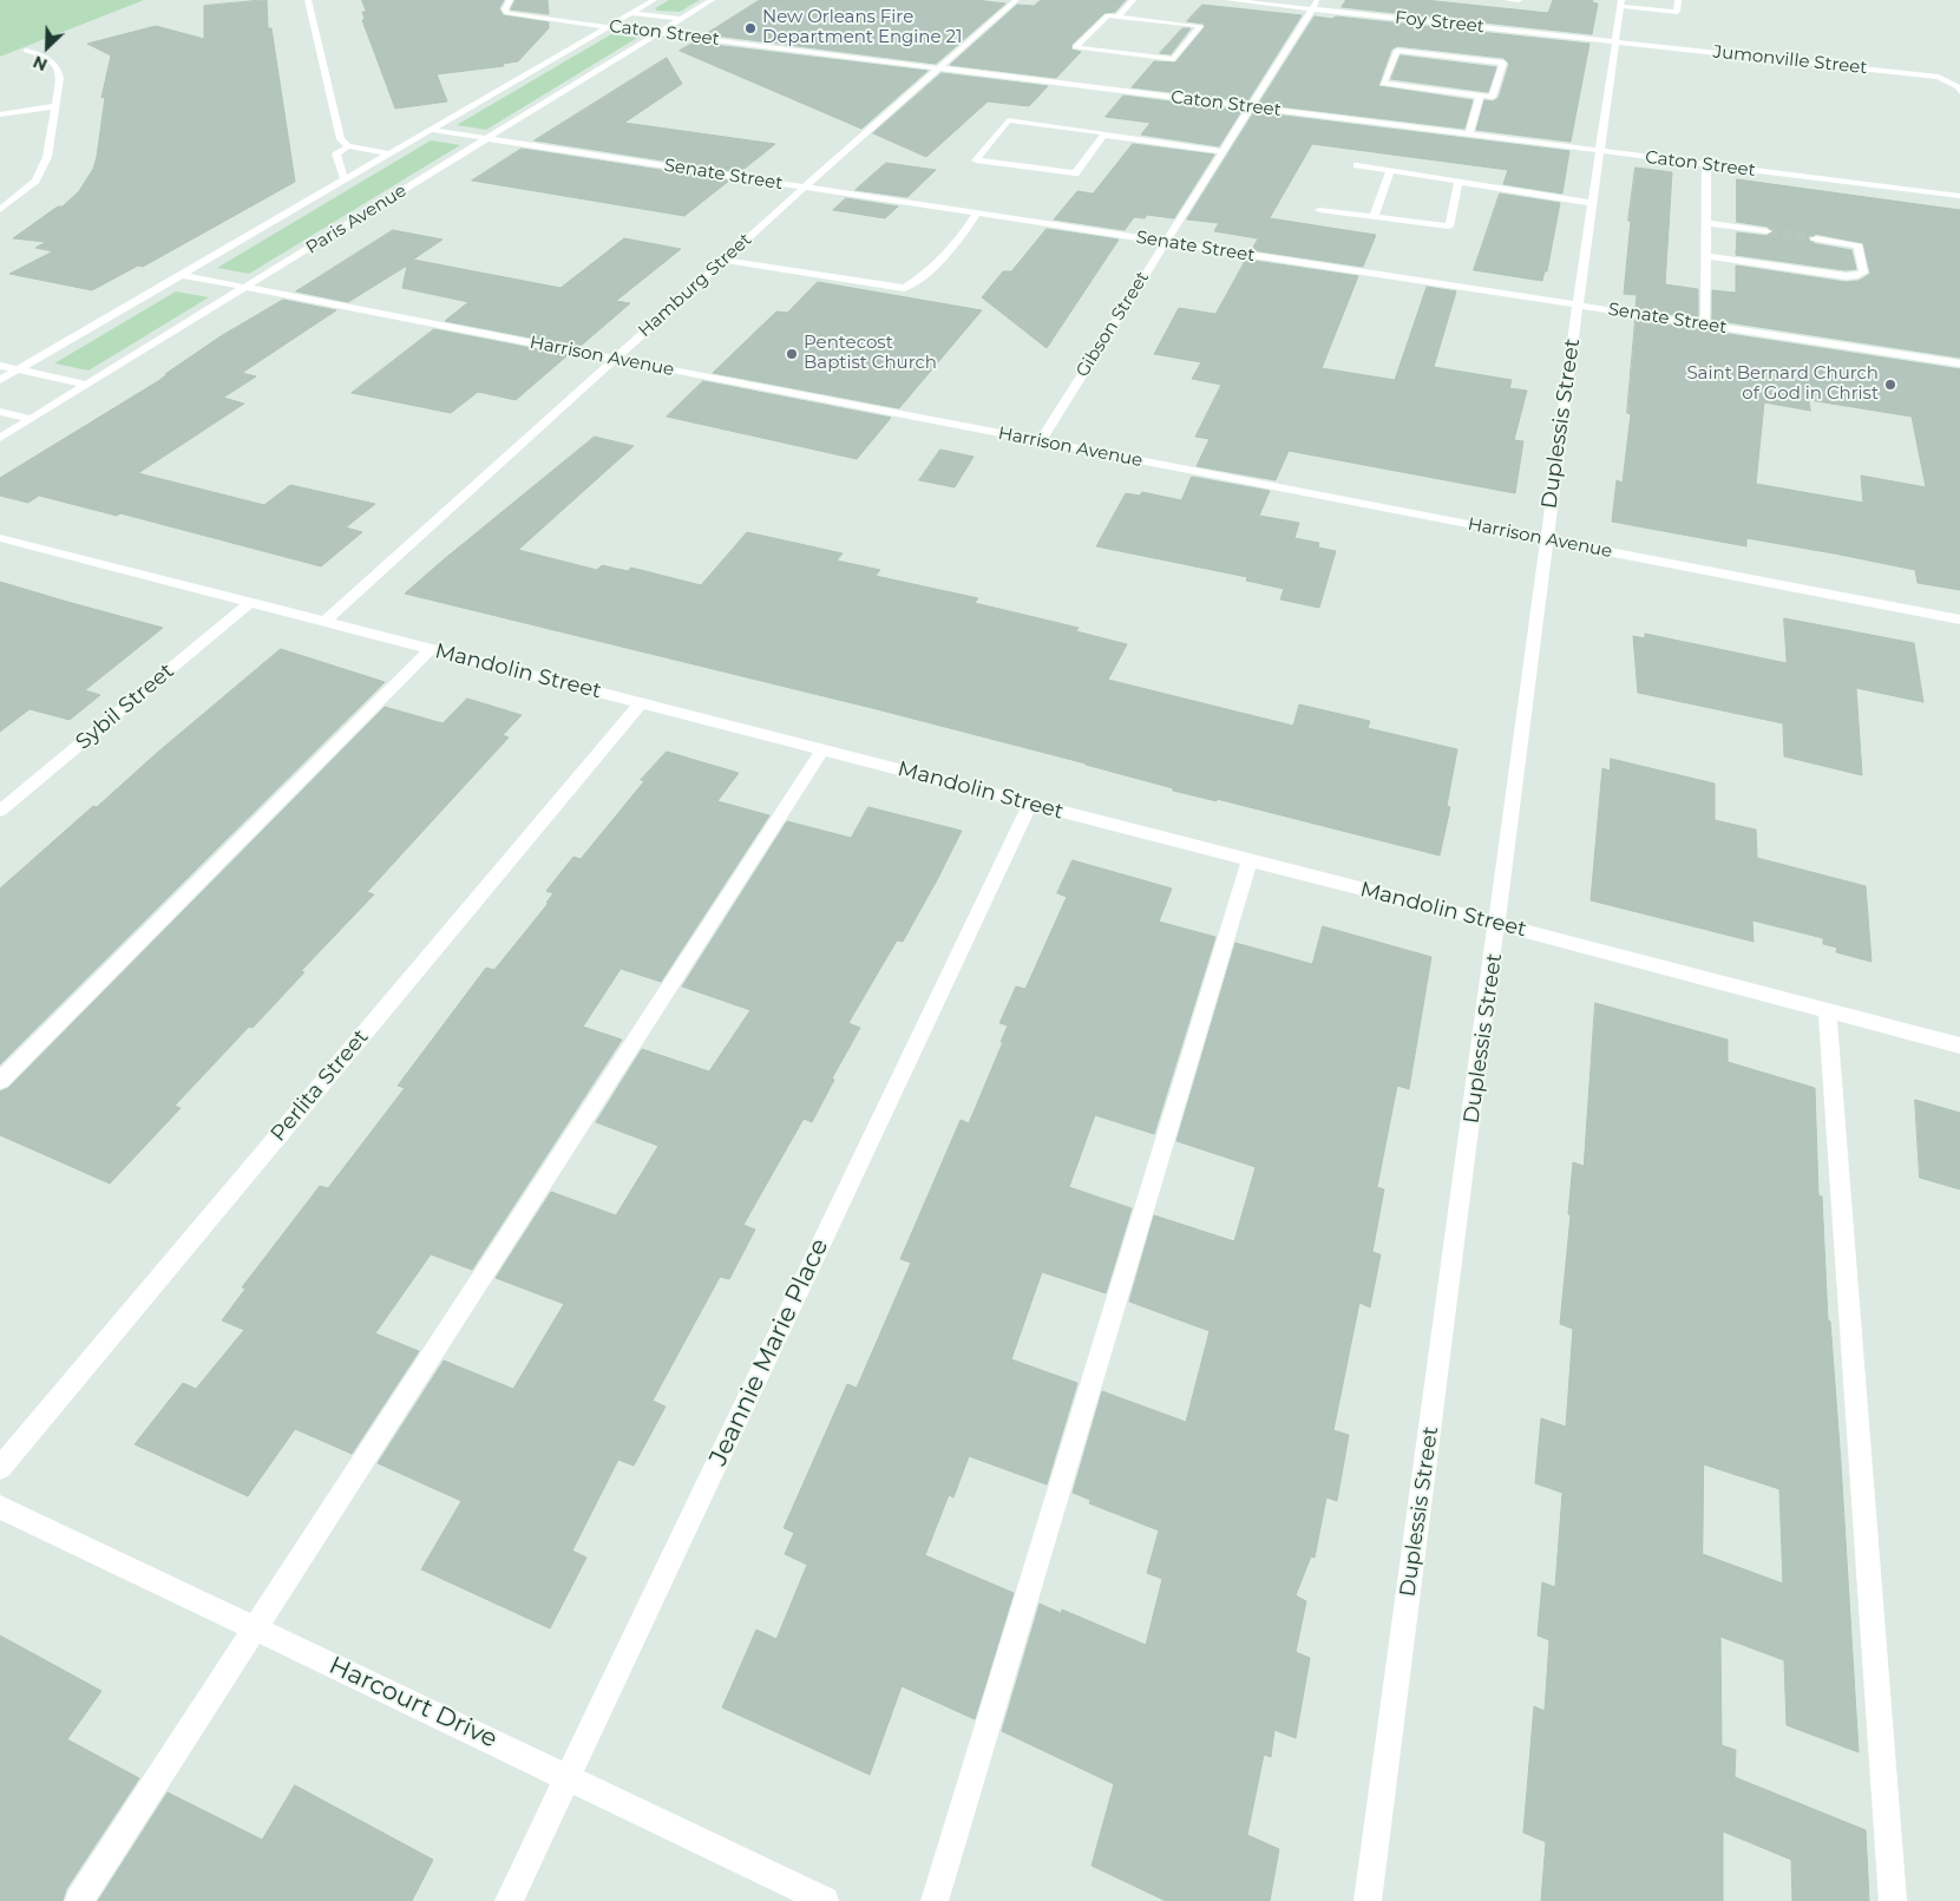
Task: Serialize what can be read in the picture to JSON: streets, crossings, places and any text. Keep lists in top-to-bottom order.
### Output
{
  "streets": {
    "street": [
      "Foy Street",
      "Caton Street",
      "Jumonville Street",
      "Senate Street",
      "Paris Avenue",
      "Hamburg Street",
      "Gibson Street",
      "Harrison Avenue",
      "Duplessis Street",
      "Mandolin Street",
      "Sybil Street",
      "Perlita Street",
      "Jeannie Marie Place",
      "Harcourt Drive"
    ]
  },
  "crossings": [
    ["Foy Street", "Jumonville Street"],
    ["Foy Street", "Gibson Street"],
    ["Foy Street", "Duplessis Street"],
    ["Caton Street", "Paris Avenue"],
    ["Caton Street", "Hamburg Street"],
    ["Caton Street", "Gibson Street"],
    ["Caton Street", "Duplessis Street"],
    ["Jumonville Street", "Duplessis Street"],
    ["Senate Street", "Paris Avenue"],
    ["Senate Street", "Hamburg Street"],
    ["Senate Street", "Gibson Street"],
    ["Senate Street", "Duplessis Street"],
    ["Paris Avenue", "Harrison Avenue"],
    ["Hamburg Street", "Harrison Avenue"],
    ["Hamburg Street", "Mandolin Street"],
    ["Gibson Street", "Harrison Avenue"],
    ["Harrison Avenue", "Duplessis Street"],
    ["Duplessis Street", "Mandolin Street"],
    ["Mandolin Street", "Sybil Street"],
    ["Mandolin Street", "Perlita Street"],
    ["Mandolin Street", "Jeannie Marie Place"],
    ["Jeannie Marie Place", "Harcourt Drive"]
  ],
  "places": ["New Orleans Fire Department Engine 21", "Pentecost Baptist Church", "Saint Bernard Church of God in Christ"],
  "north": "bottom left"
}
